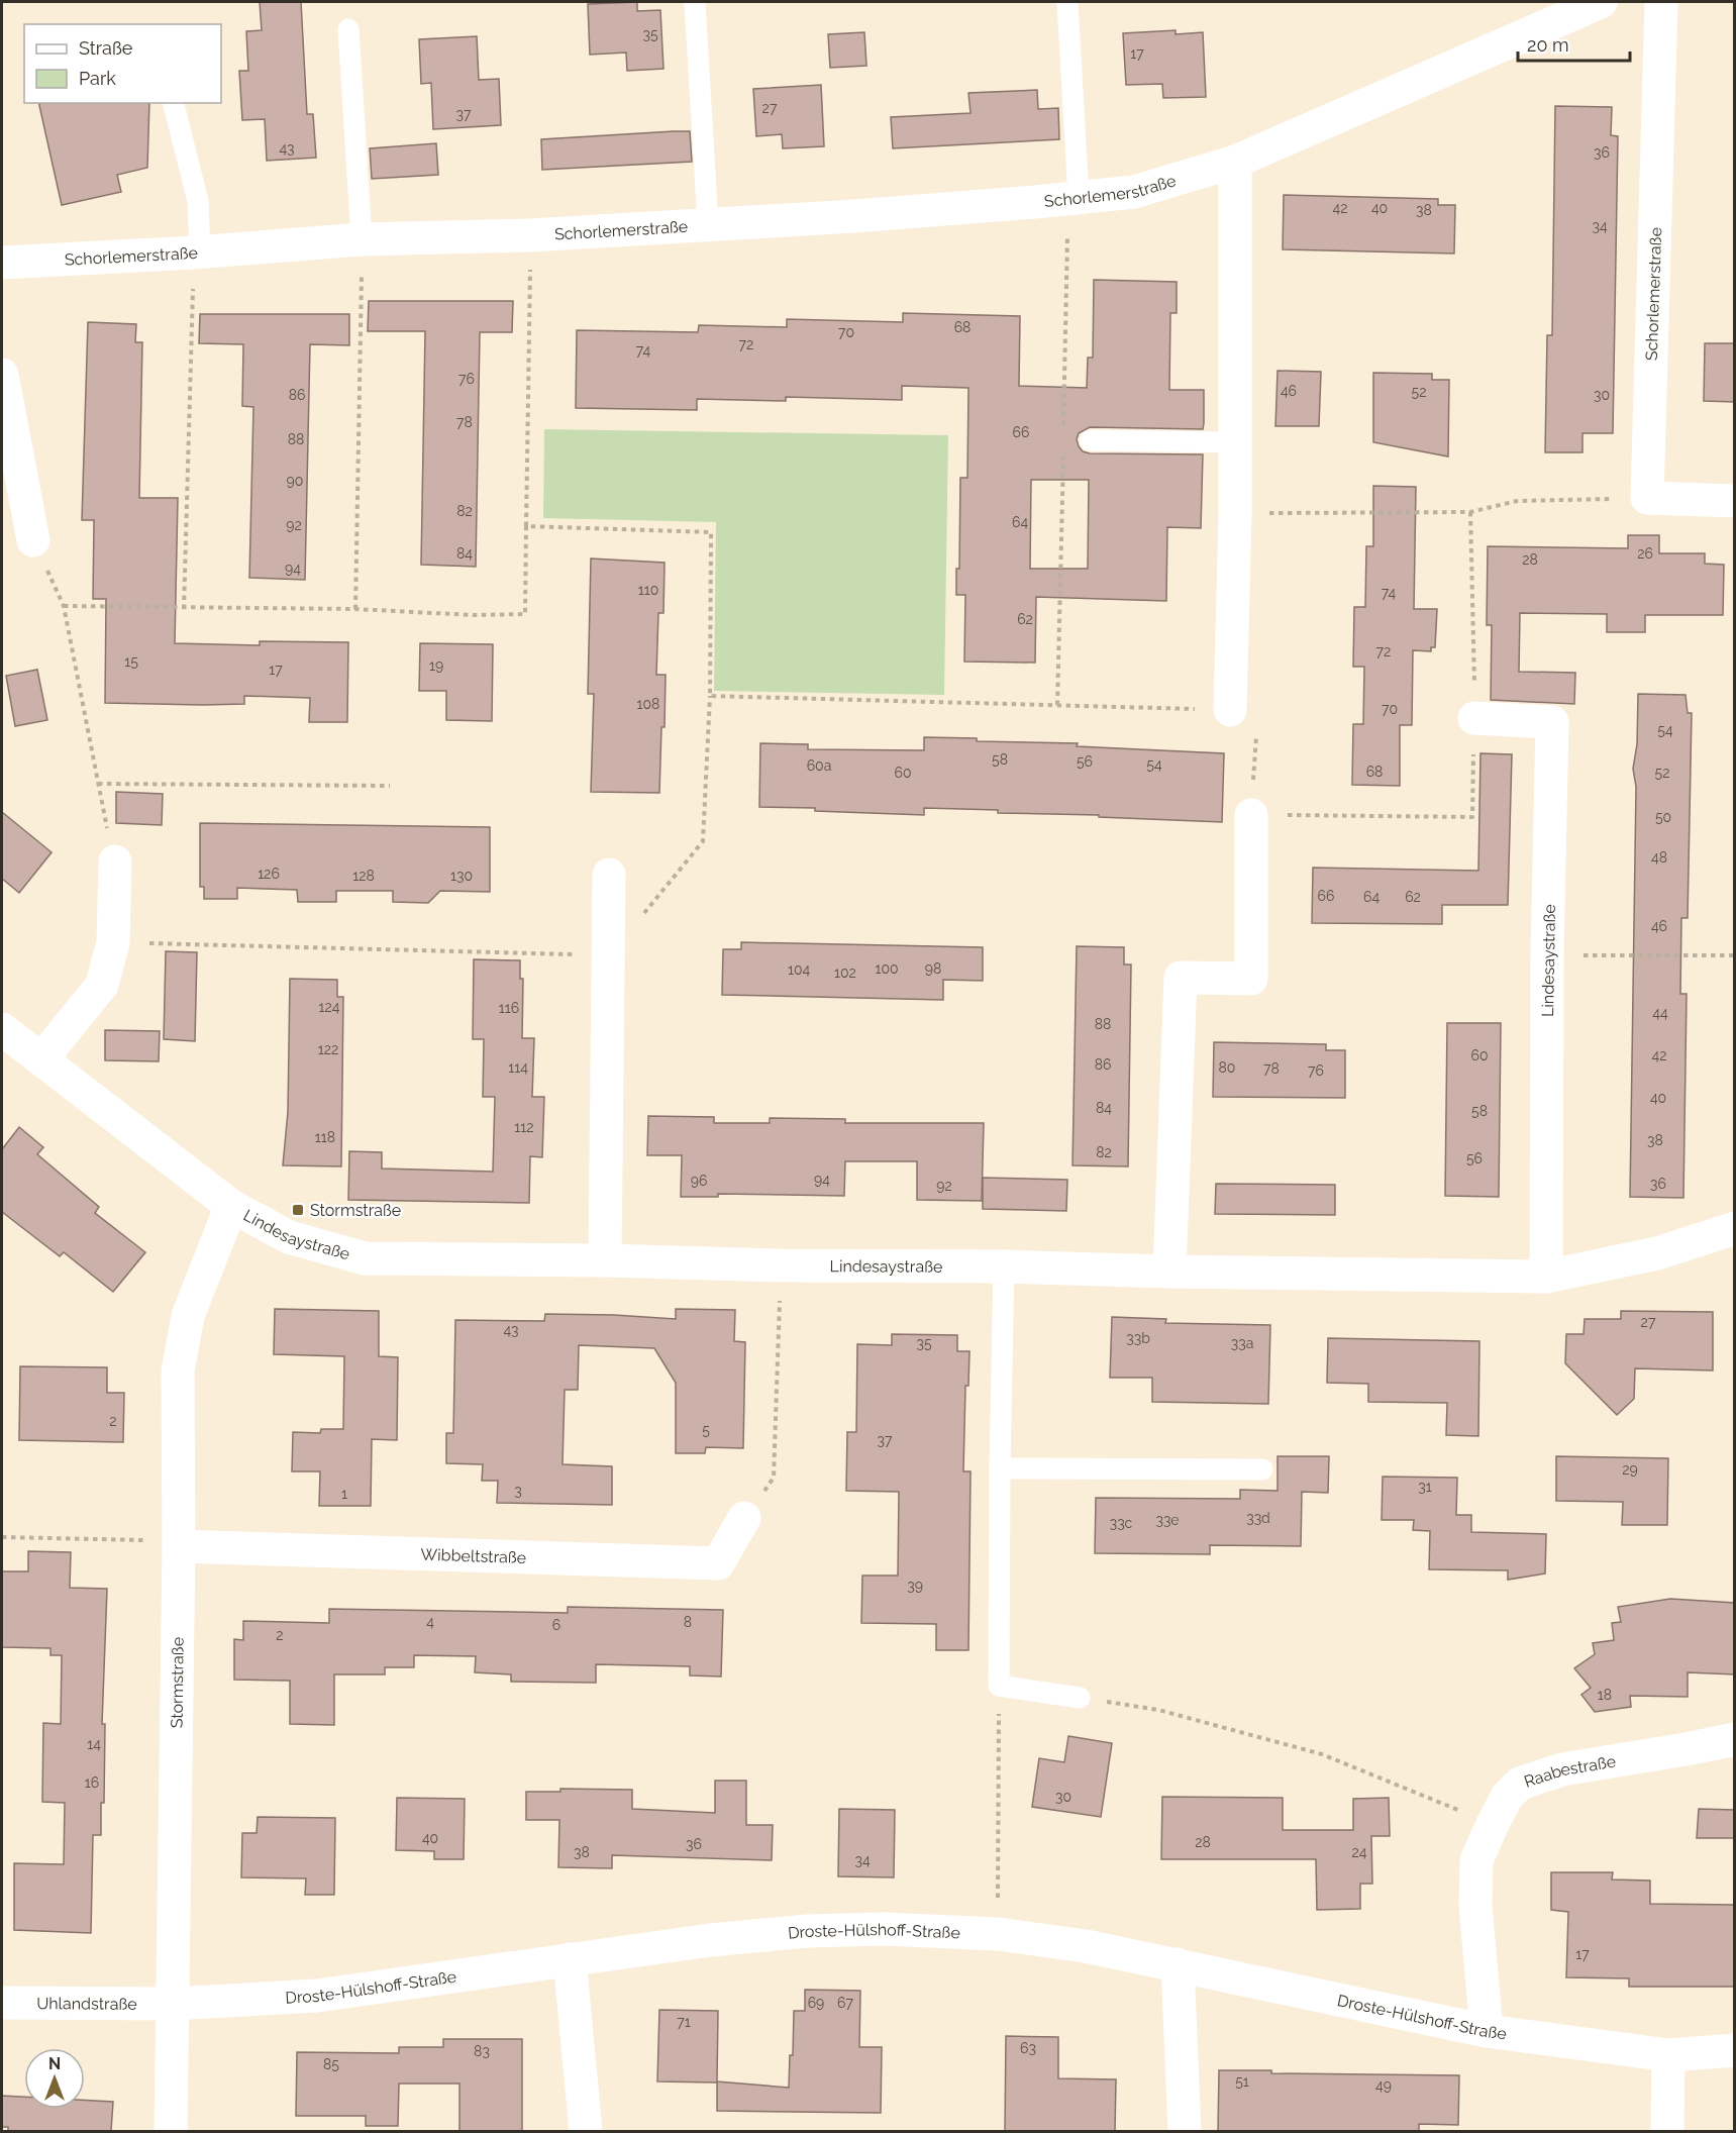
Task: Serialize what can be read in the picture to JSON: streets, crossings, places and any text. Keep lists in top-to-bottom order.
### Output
{
  "streets": {
    "street": [
      "Schorlemerstraße",
      "Lindesaystraße",
      "Wibbeltstraße",
      "Stormstraße",
      "Raabestraße",
      "Droste-Hülshoff-Straße",
      "Uhlandstraße"
    ]
  },
  "crossings": [
    ["Lindesaystraße", "Stormstraße"],
    ["Wibbeltstraße", "Stormstraße"],
    ["Stormstraße", "Droste-Hülshoff-Straße"],
    ["Stormstraße", "Uhlandstraße"],
    ["Raabestraße", "Droste-Hülshoff-Straße"],
    ["Droste-Hülshoff-Straße", "Uhlandstraße"]
  ],
  "places": {
    "transit": ["Stormstraße"]
  },
  "house_numbers": [
    "35",
    "17",
    "27",
    "37",
    "43",
    "36",
    "42",
    "40",
    "38",
    "34",
    "68",
    "70",
    "72",
    "74",
    "76",
    "46",
    "52",
    "86",
    "30",
    "78",
    "66",
    "88",
    "90",
    "82",
    "64",
    "92",
    "84",
    "26",
    "28",
    "94",
    "110",
    "74",
    "62",
    "72",
    "15",
    "19",
    "17",
    "108",
    "70",
    "54",
    "58",
    "56",
    "54",
    "60a",
    "68",
    "60",
    "52",
    "50",
    "48",
    "126",
    "128",
    "130",
    "66",
    "64",
    "62",
    "46",
    "100",
    "98",
    "104",
    "102",
    "124",
    "116",
    "44",
    "88",
    "122",
    "60",
    "42",
    "86",
    "114",
    "80",
    "78",
    "76",
    "40",
    "84",
    "58",
    "112",
    "118",
    "38",
    "82",
    "56",
    "94",
    "96",
    "36",
    "92",
    "27",
    "43",
    "33b",
    "35",
    "33a",
    "2",
    "5",
    "37",
    "29",
    "31",
    "3",
    "1",
    "33d",
    "33e",
    "33c",
    "39",
    "4",
    "8",
    "6",
    "2",
    "18",
    "14",
    "16",
    "30",
    "40",
    "28",
    "36",
    "38",
    "24",
    "34",
    "17",
    "69",
    "67",
    "71",
    "63",
    "83",
    "85",
    "51",
    "49"
  ],
  "legend": ["Straße", "Park"],
  "scale_bar": "20 m",
  "north": "top"
}
